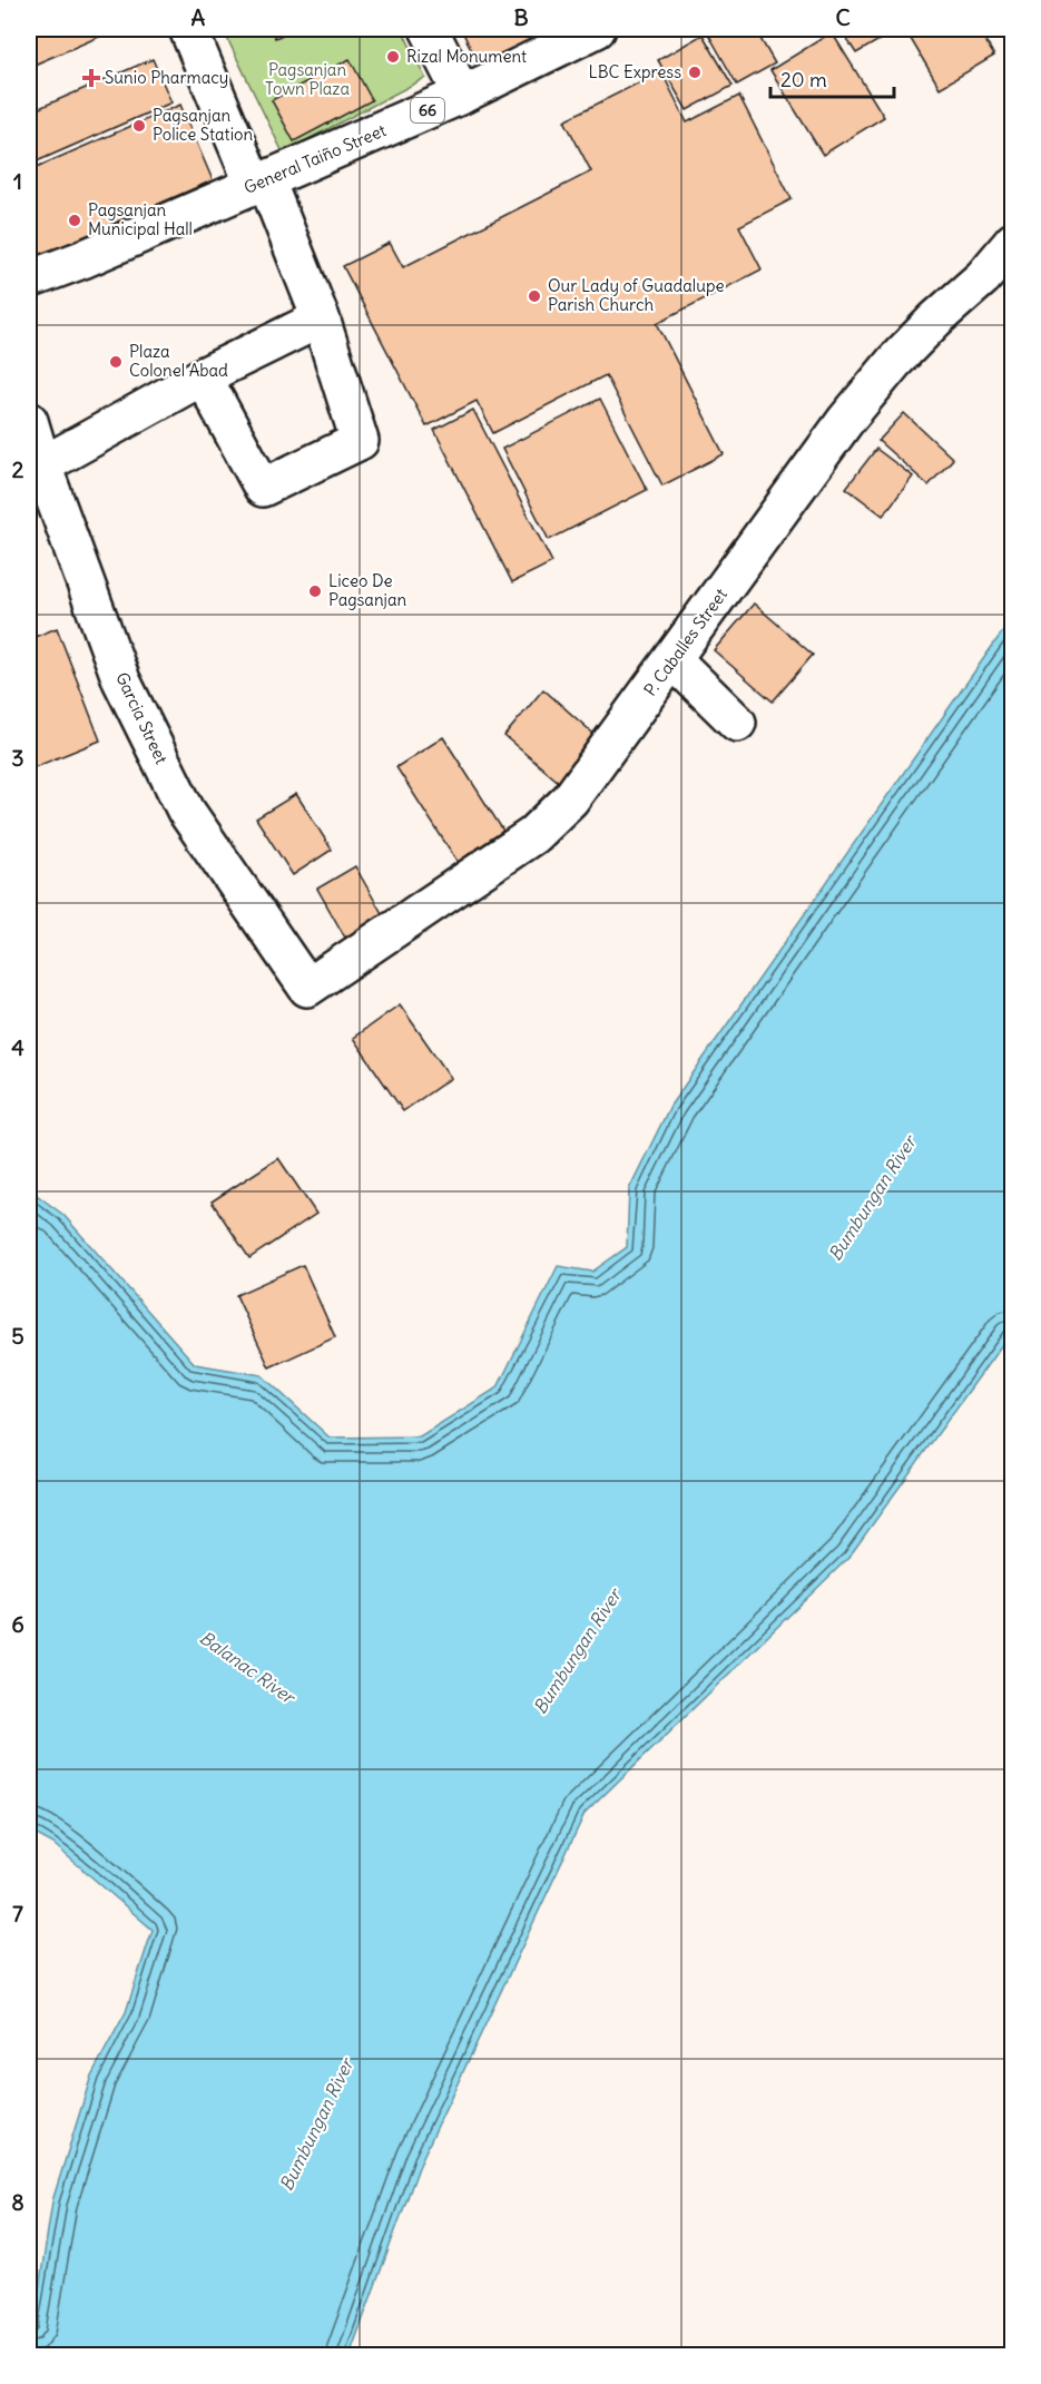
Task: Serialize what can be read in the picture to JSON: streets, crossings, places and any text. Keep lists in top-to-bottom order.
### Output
{
  "streets": {
    "street": [
      "66",
      "General Taiño Street",
      "P. Caballes Street",
      "Garcia Street"
    ]
  },
  "crossings": [
    ["P. Caballes Street", "Garcia Street"]
  ],
  "water": ["Bumbungan River", "Balanac River"],
  "parks": ["Pagsanjan Town Plaza"],
  "places": {
    "other": [
      "Rizal Monument",
      "LBC Express",
      "Pagsanjan Police Station",
      "Pagsanjan Municipal Hall",
      "Our Lady of Guadalupe Parish Church",
      "Plaza Colonel Abad",
      "Liceo De Pagsanjan"
    ],
    "health": ["Sunio Pharmacy"]
  },
  "scale_bar": "20 m",
  "grid": {
    "columns": ["A", "B", "C"],
    "rows": [
      "1",
      "2",
      "3",
      "4",
      "5",
      "6",
      "7",
      "8"
    ]
  }
}
